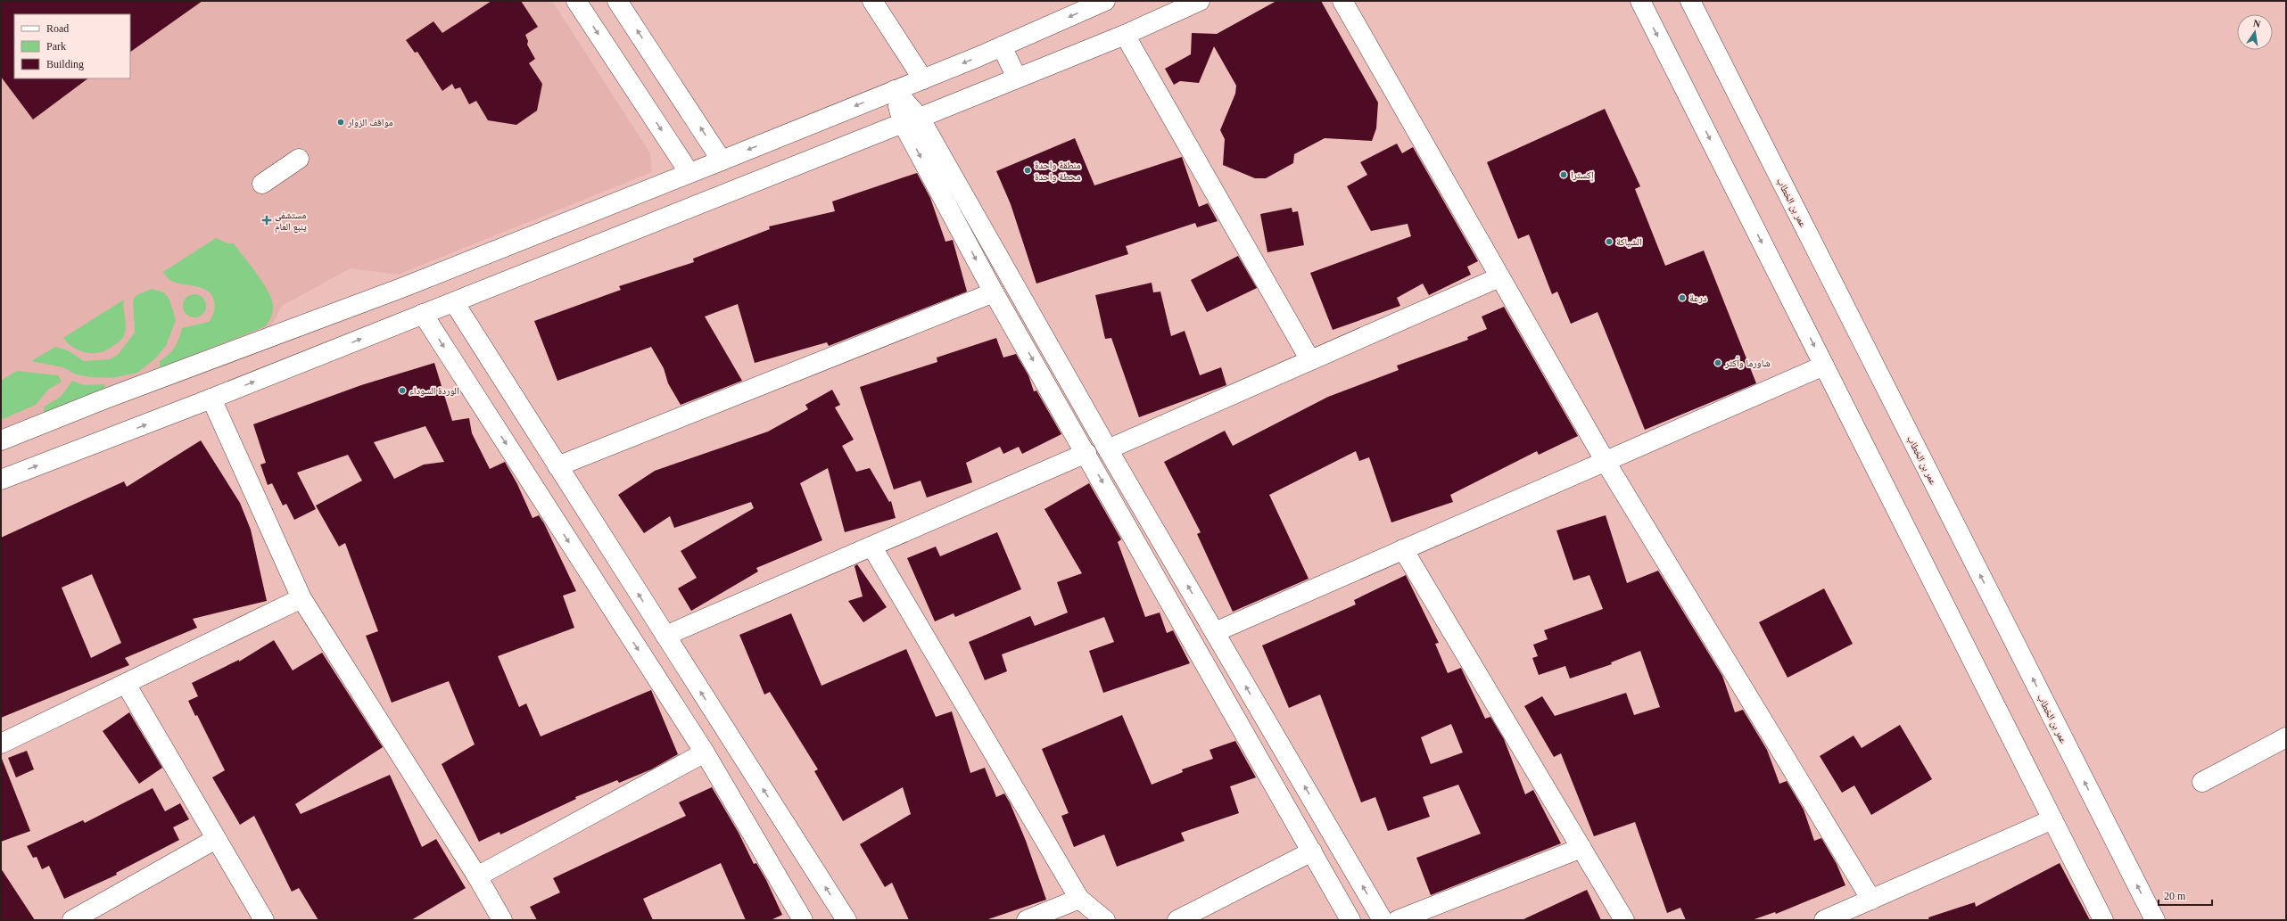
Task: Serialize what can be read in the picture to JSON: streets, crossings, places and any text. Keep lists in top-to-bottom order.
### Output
{
  "streets": {
    "street": ["عمر بن الخطاب"]
  },
  "places": {
    "other": [
      "مواقف الزوار",
      "منطقة واحدة محطة واحدة",
      "إكسترا",
      "الشياكة",
      "درعة",
      "شاورما وأكثر",
      "الوردة السوداء"
    ],
    "health": ["مستشفى ينبع العام"]
  },
  "legend": ["Road", "Park", "Building"],
  "scale_bar": "20 m",
  "north": "top"
}
